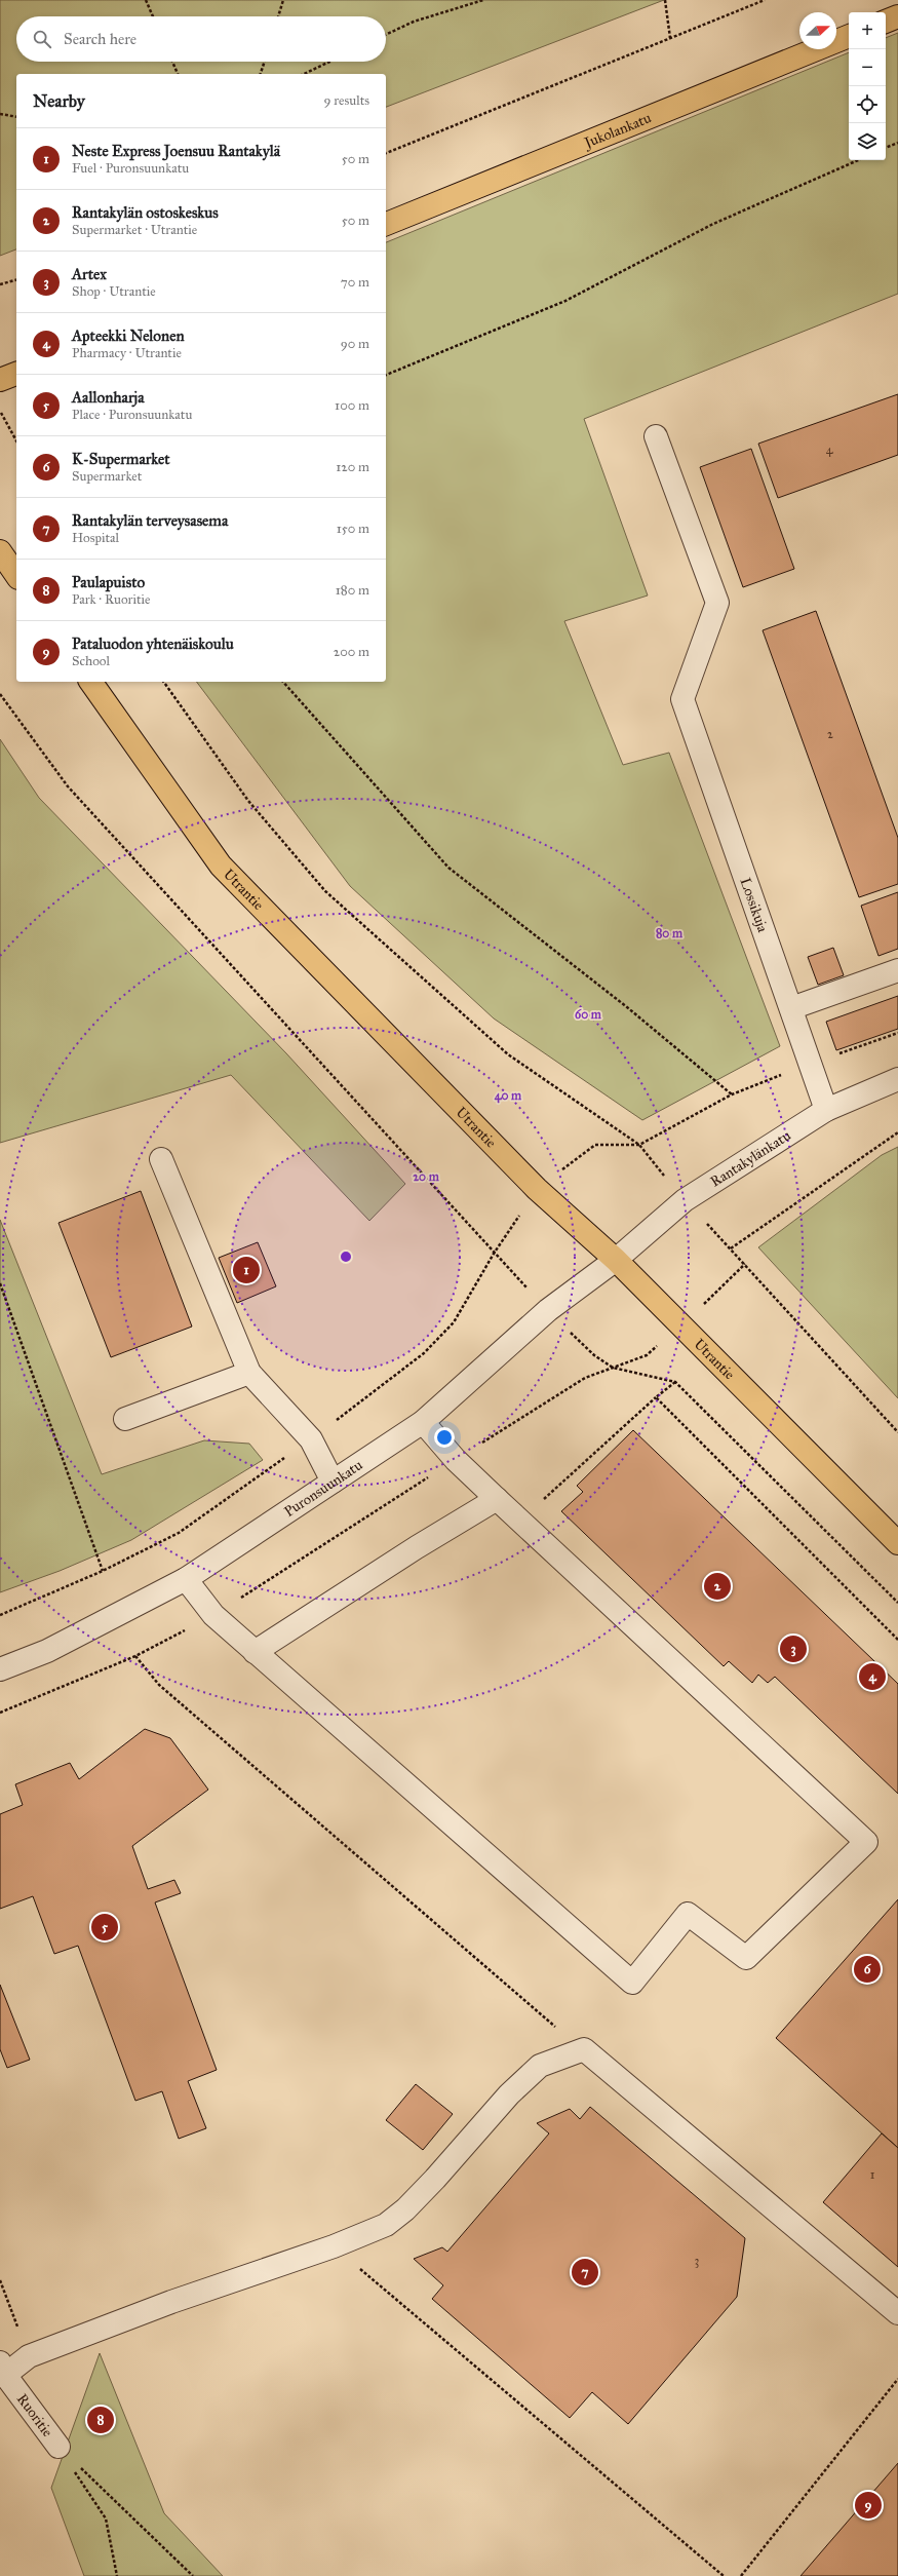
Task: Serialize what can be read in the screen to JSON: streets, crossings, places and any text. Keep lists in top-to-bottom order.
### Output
{
  "streets": {
    "main road": ["Jukolankatu", "Utrantie"],
    "street": [
      "Lossikuja",
      "Rantakylänkatu",
      "Puronsuunkatu",
      "Ruoritie"
    ]
  },
  "crossings": [
    ["Utrantie", "Rantakylänkatu"],
    ["Utrantie", "Puronsuunkatu"],
    ["Lossikuja", "Rantakylänkatu"],
    ["Rantakylänkatu", "Puronsuunkatu"]
  ],
  "house_numbers": [
    "4",
    "2",
    "1",
    "3"
  ],
  "north": "right",
  "page": {
    "map_buttons": ["+", "−"],
    "search": "Search here",
    "heading": ["Nearby", "9 results"],
    "list": [
      {
        "mark": "1",
        "name": "Neste Express Joensuu Rantakylä",
        "note": "Fuel · Puronsuunkatu",
        "value": "50 m"
      },
      {
        "mark": "2",
        "name": "Rantakylän ostoskeskus",
        "note": "Supermarket · Utrantie",
        "value": "50 m"
      },
      {
        "mark": "3",
        "name": "Artex",
        "note": "Shop · Utrantie",
        "value": "70 m"
      },
      {
        "mark": "4",
        "name": "Apteekki Nelonen",
        "note": "Pharmacy · Utrantie",
        "value": "90 m"
      },
      {
        "mark": "5",
        "name": "Aallonharja",
        "note": "Place · Puronsuunkatu",
        "value": "100 m"
      },
      {
        "mark": "6",
        "name": "K-Supermarket",
        "note": "Supermarket",
        "value": "120 m"
      },
      {
        "mark": "7",
        "name": "Rantakylän terveysasema",
        "note": "Hospital",
        "value": "150 m"
      },
      {
        "mark": "8",
        "name": "Paulapuisto",
        "note": "Park · Ruoritie",
        "value": "180 m"
      },
      {
        "mark": "9",
        "name": "Pataluodon yhtenäiskoulu",
        "note": "School",
        "value": "200 m"
      }
    ],
    "pins": [
      "1",
      "2",
      "3",
      "4",
      "5",
      "6",
      "7",
      "8",
      "9"
    ]
  },
  "rings": [
    "80 m",
    "60 m",
    "40 m",
    "20 m"
  ]
}
